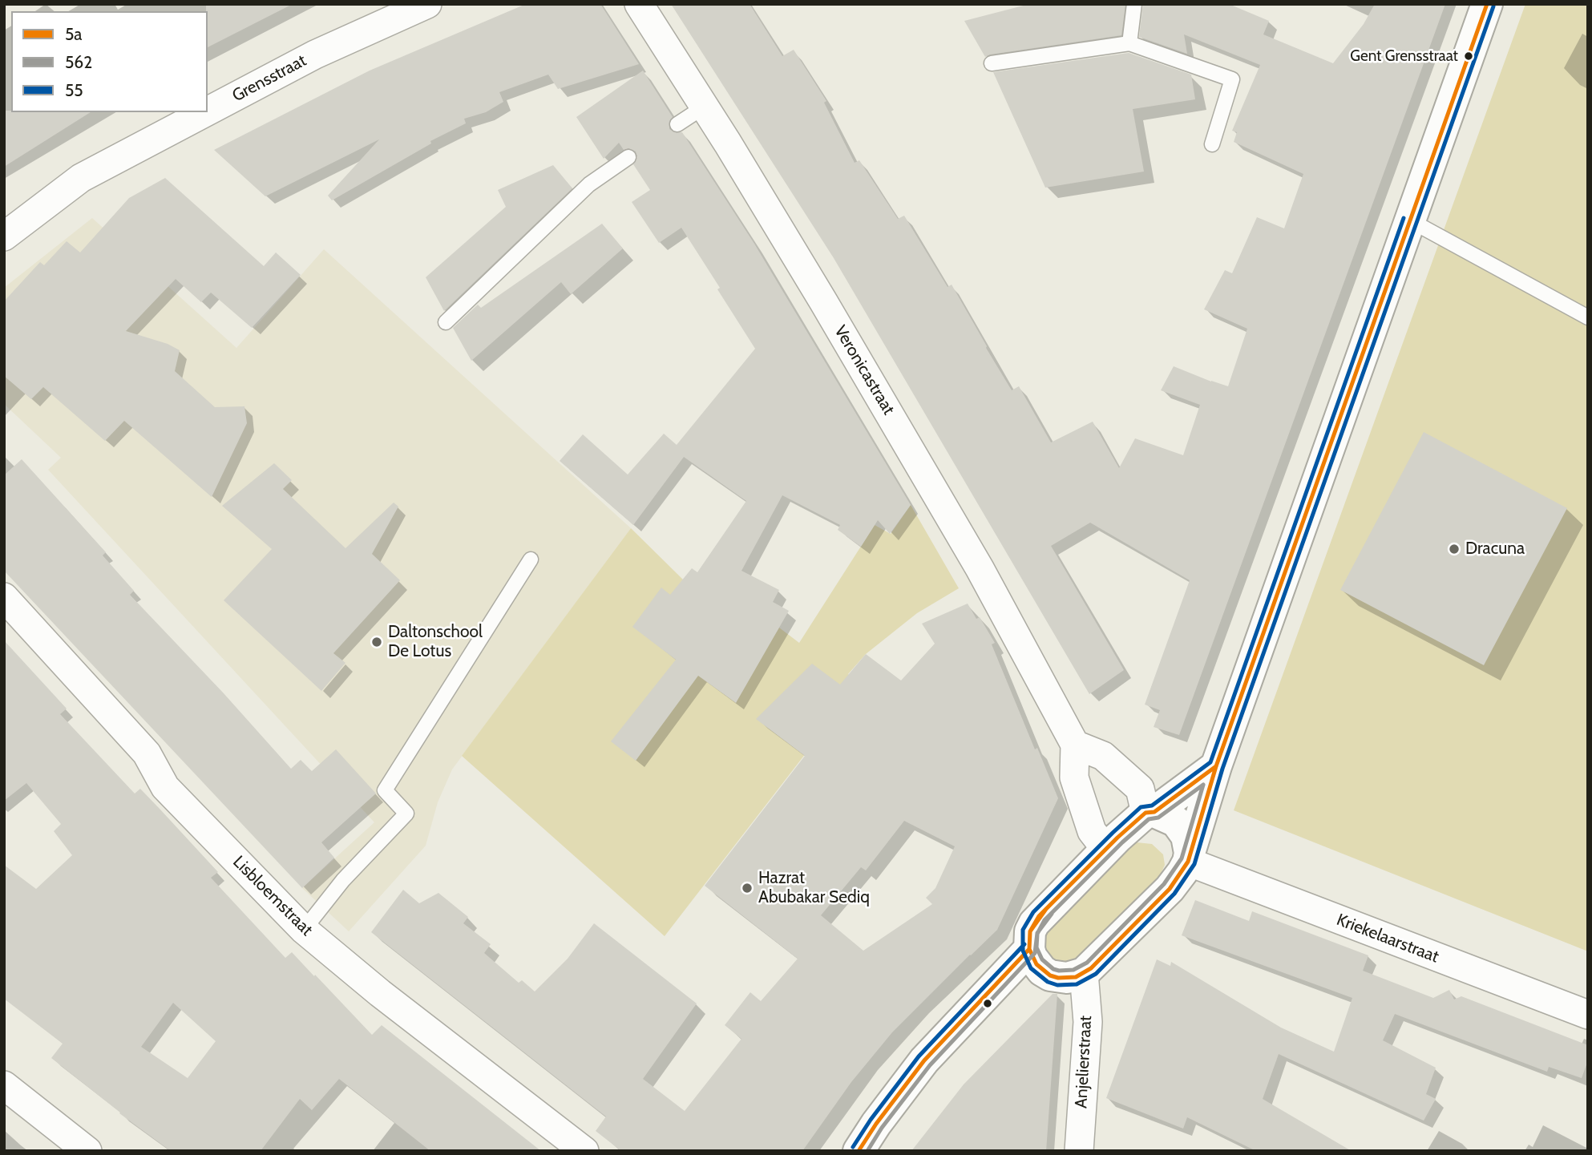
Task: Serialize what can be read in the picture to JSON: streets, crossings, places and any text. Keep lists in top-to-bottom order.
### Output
{
  "streets": {
    "street": [
      "Grensstraat",
      "Veronicastraat",
      "Lisbloemstraat",
      "Kriekelaarstraat",
      "Anjelierstraat"
    ]
  },
  "places": [
    "Gent Grensstraat",
    "Dracuna",
    "Daltonschool De Lotus",
    "Hazrat Abubakar Sediq"
  ],
  "lines": ["transit line 5a", "transit line 55", "transit line 562"],
  "legend": ["5a", "562", "55"]
}
